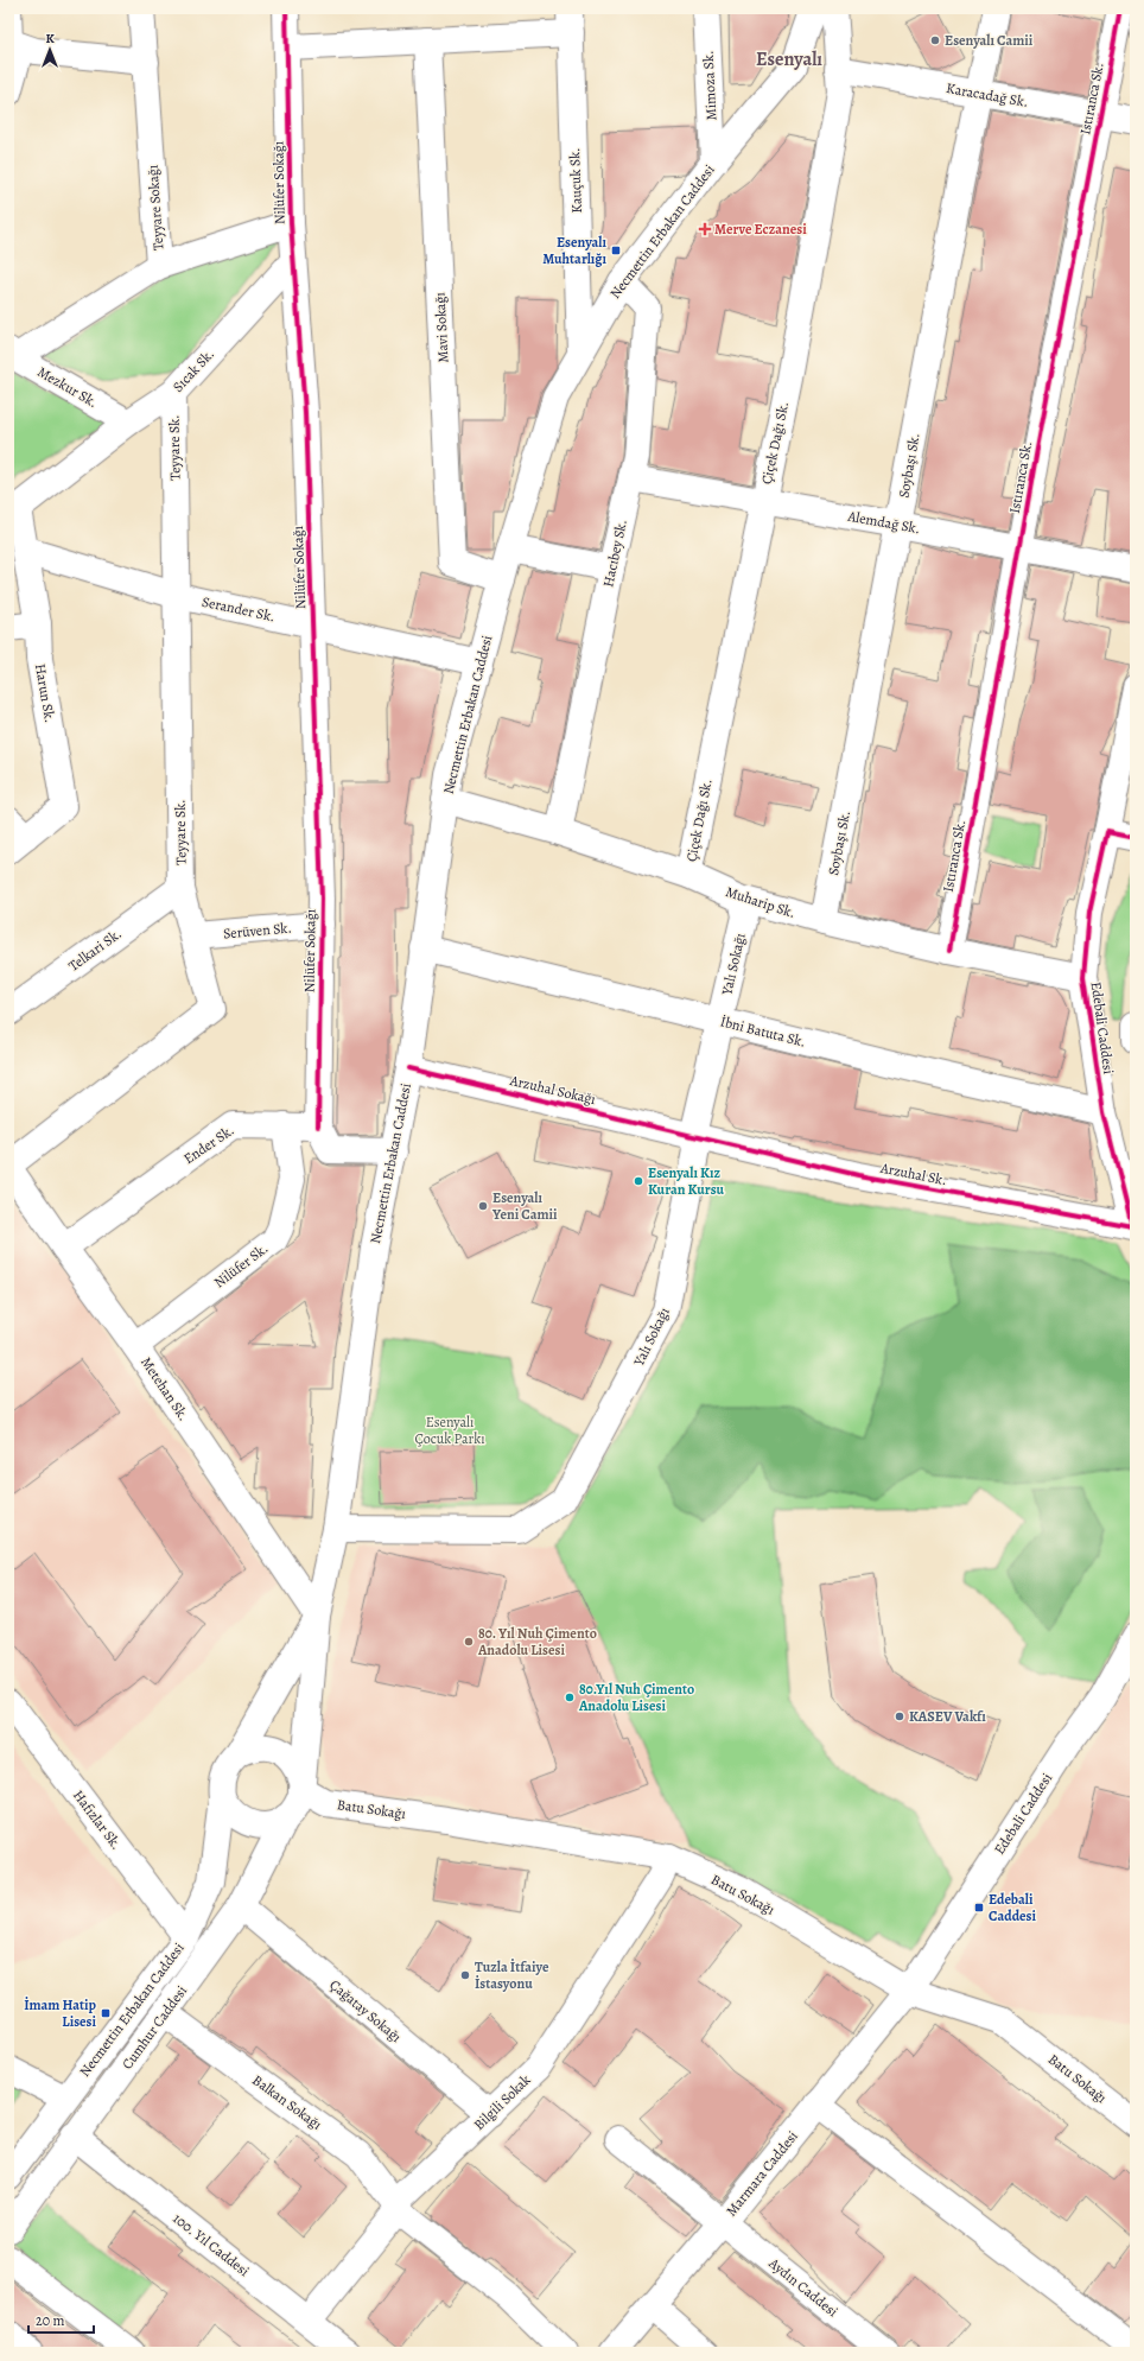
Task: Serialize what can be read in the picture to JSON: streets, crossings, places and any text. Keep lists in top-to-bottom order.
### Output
{
  "streets": {
    "street": [
      "Mimoza Sk.",
      "Karacadağ Sk.",
      "Istıranca Sk.",
      "Kauçuk Sk.",
      "Nilüfer Sokağı",
      "Teyyare Sokağı",
      "Necmettin Erbakan Caddesi",
      "Mavi Sokağı",
      "Sıcak Sk.",
      "Mezkur Sk.",
      "Çiçek Dağı Sk.",
      "Teyyare Sk.",
      "Soybaşı Sk.",
      "Alemdağ Sk.",
      "Hacıbey Sk.",
      "Serander Sk.",
      "Harun Sk.",
      "Muharip Sk.",
      "Serüven Sk.",
      "Telkari Sk.",
      "Yalı Sokağı",
      "Edebali Caddesi",
      "İbni Batuta Sk.",
      "Arzuhal Sokağı",
      "Ender Sk.",
      "Arzuhal Sk.",
      "Nilüfer Sk.",
      "Metehan Sk.",
      "Batu Sokağı",
      "Hafızlar Sk.",
      "Çağatay Sokağı",
      "Cumhur Caddesi",
      "Balkan Sokağı",
      "Bilgili Sokak",
      "Marmara Caddesi",
      "100. Yıl Caddesi",
      "Aydın Caddesi"
    ]
  },
  "crossings": [
    ["Mimoza Sk.", "Necmettin Erbakan Caddesi"],
    ["Karacadağ Sk.", "Istıranca Sk."],
    ["Karacadağ Sk.", "Çiçek Dağı Sk."],
    ["Karacadağ Sk.", "Soybaşı Sk."],
    ["Istıranca Sk.", "Alemdağ Sk."],
    ["Istıranca Sk.", "Muharip Sk."],
    ["Kauçuk Sk.", "Necmettin Erbakan Caddesi"],
    ["Nilüfer Sokağı", "Teyyare Sokağı"],
    ["Nilüfer Sokağı", "Sıcak Sk."],
    ["Nilüfer Sokağı", "Serander Sk."],
    ["Nilüfer Sokağı", "Serüven Sk."],
    ["Nilüfer Sokağı", "Ender Sk."],
    ["Teyyare Sokağı", "Mezkur Sk."],
    ["Necmettin Erbakan Caddesi", "Mavi Sokağı"],
    ["Necmettin Erbakan Caddesi", "Hacıbey Sk."],
    ["Necmettin Erbakan Caddesi", "Serander Sk."],
    ["Necmettin Erbakan Caddesi", "Muharip Sk."],
    ["Necmettin Erbakan Caddesi", "Yalı Sokağı"],
    ["Necmettin Erbakan Caddesi", "İbni Batuta Sk."],
    ["Necmettin Erbakan Caddesi", "Arzuhal Sokağı"],
    ["Necmettin Erbakan Caddesi", "Metehan Sk."],
    ["Necmettin Erbakan Caddesi", "Batu Sokağı"],
    ["Necmettin Erbakan Caddesi", "Hafızlar Sk."],
    ["Necmettin Erbakan Caddesi", "Cumhur Caddesi"],
    ["Sıcak Sk.", "Mezkur Sk."],
    ["Sıcak Sk.", "Teyyare Sk."],
    ["Sıcak Sk.", "Harun Sk."],
    ["Çiçek Dağı Sk.", "Alemdağ Sk."],
    ["Çiçek Dağı Sk.", "Muharip Sk."],
    ["Teyyare Sk.", "Serander Sk."],
    ["Teyyare Sk.", "Serüven Sk."],
    ["Teyyare Sk.", "Telkari Sk."],
    ["Teyyare Sk.", "Metehan Sk."],
    ["Soybaşı Sk.", "Alemdağ Sk."],
    ["Soybaşı Sk.", "Muharip Sk."],
    ["Alemdağ Sk.", "Hacıbey Sk."],
    ["Hacıbey Sk.", "Muharip Sk."],
    ["Serander Sk.", "Harun Sk."],
    ["Muharip Sk.", "Yalı Sokağı"],
    ["Muharip Sk.", "Edebali Caddesi"],
    ["Yalı Sokağı", "İbni Batuta Sk."],
    ["Yalı Sokağı", "Arzuhal Sokağı"],
    ["Yalı Sokağı", "Arzuhal Sk."],
    ["Edebali Caddesi", "İbni Batuta Sk."],
    ["Edebali Caddesi", "Arzuhal Sk."],
    ["Edebali Caddesi", "Batu Sokağı"],
    ["Edebali Caddesi", "Marmara Caddesi"],
    ["Arzuhal Sokağı", "Arzuhal Sk."],
    ["Ender Sk.", "Nilüfer Sk."],
    ["Ender Sk.", "Metehan Sk."],
    ["Nilüfer Sk.", "Metehan Sk."],
    ["Batu Sokağı", "Cumhur Caddesi"],
    ["Batu Sokağı", "Bilgili Sokak"],
    ["Batu Sokağı", "Marmara Caddesi"],
    ["Çağatay Sokağı", "Cumhur Caddesi"],
    ["Çağatay Sokağı", "Bilgili Sokak"],
    ["Cumhur Caddesi", "Balkan Sokağı"],
    ["Cumhur Caddesi", "100. Yıl Caddesi"],
    ["Balkan Sokağı", "Bilgili Sokak"],
    ["Bilgili Sokak", "100. Yıl Caddesi"],
    ["Marmara Caddesi", "Aydın Caddesi"]
  ],
  "districts": ["Esenyalı"],
  "parks": ["Esenyalı Çocuk Parkı"],
  "places": {
    "other": [
      "Esenyalı Camii",
      "Esenyalı Kız Kuran Kursu",
      "Esenyalı Yeni Camii",
      "80. Yıl Nuh Çimento Anadolu Lisesi",
      "80.Yıl Nuh Çimento Anadolu Lisesi",
      "KASEV Vakfı",
      "Tuzla İtfaiye İstasyonu"
    ],
    "health": ["Merve Eczanesi"],
    "transit": ["Esenyalı Muhtarlığı", "Edebali̇ Caddesi̇", "İmam Hatip Lisesi"]
  },
  "scale_bar": "20 m",
  "north": "top"
}
